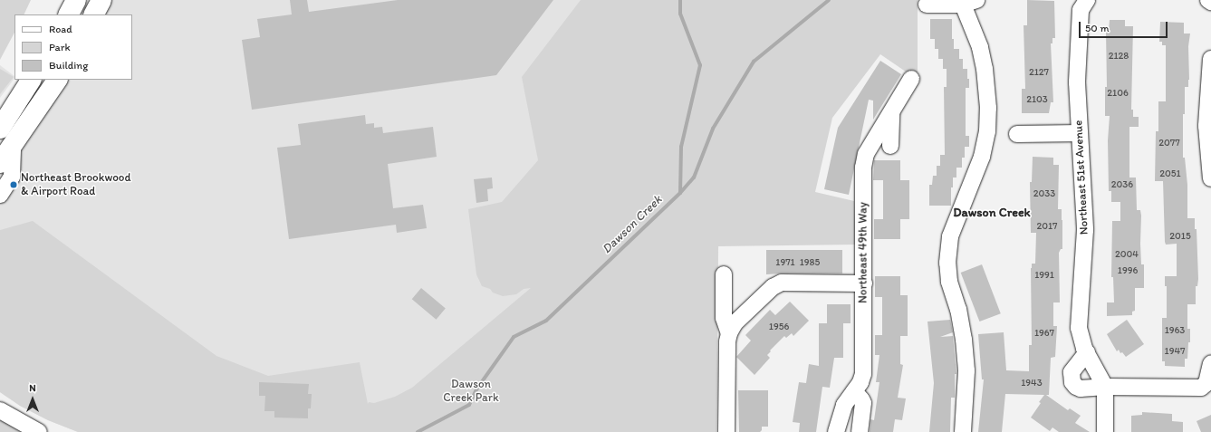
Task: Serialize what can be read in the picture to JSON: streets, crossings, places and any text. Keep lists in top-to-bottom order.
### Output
{
  "streets": {
    "street": ["Northeast 51st Avenue", "Northeast 49th Way"]
  },
  "districts": ["Dawson Creek"],
  "water": ["Dawson Creek"],
  "parks": ["Dawson Creek Park"],
  "places": ["Northeast Brookwood & Airport Road"],
  "house_numbers": [
    "2128",
    "2127",
    "2106",
    "2103",
    "2077",
    "2051",
    "2036",
    "2033",
    "2017",
    "2015",
    "2004",
    "1971",
    "1985",
    "1996",
    "1991",
    "1956",
    "1963",
    "1967",
    "1947",
    "1943"
  ],
  "legend": ["Road", "Park", "Building"],
  "scale_bar": "50 m",
  "north": "top"
}
